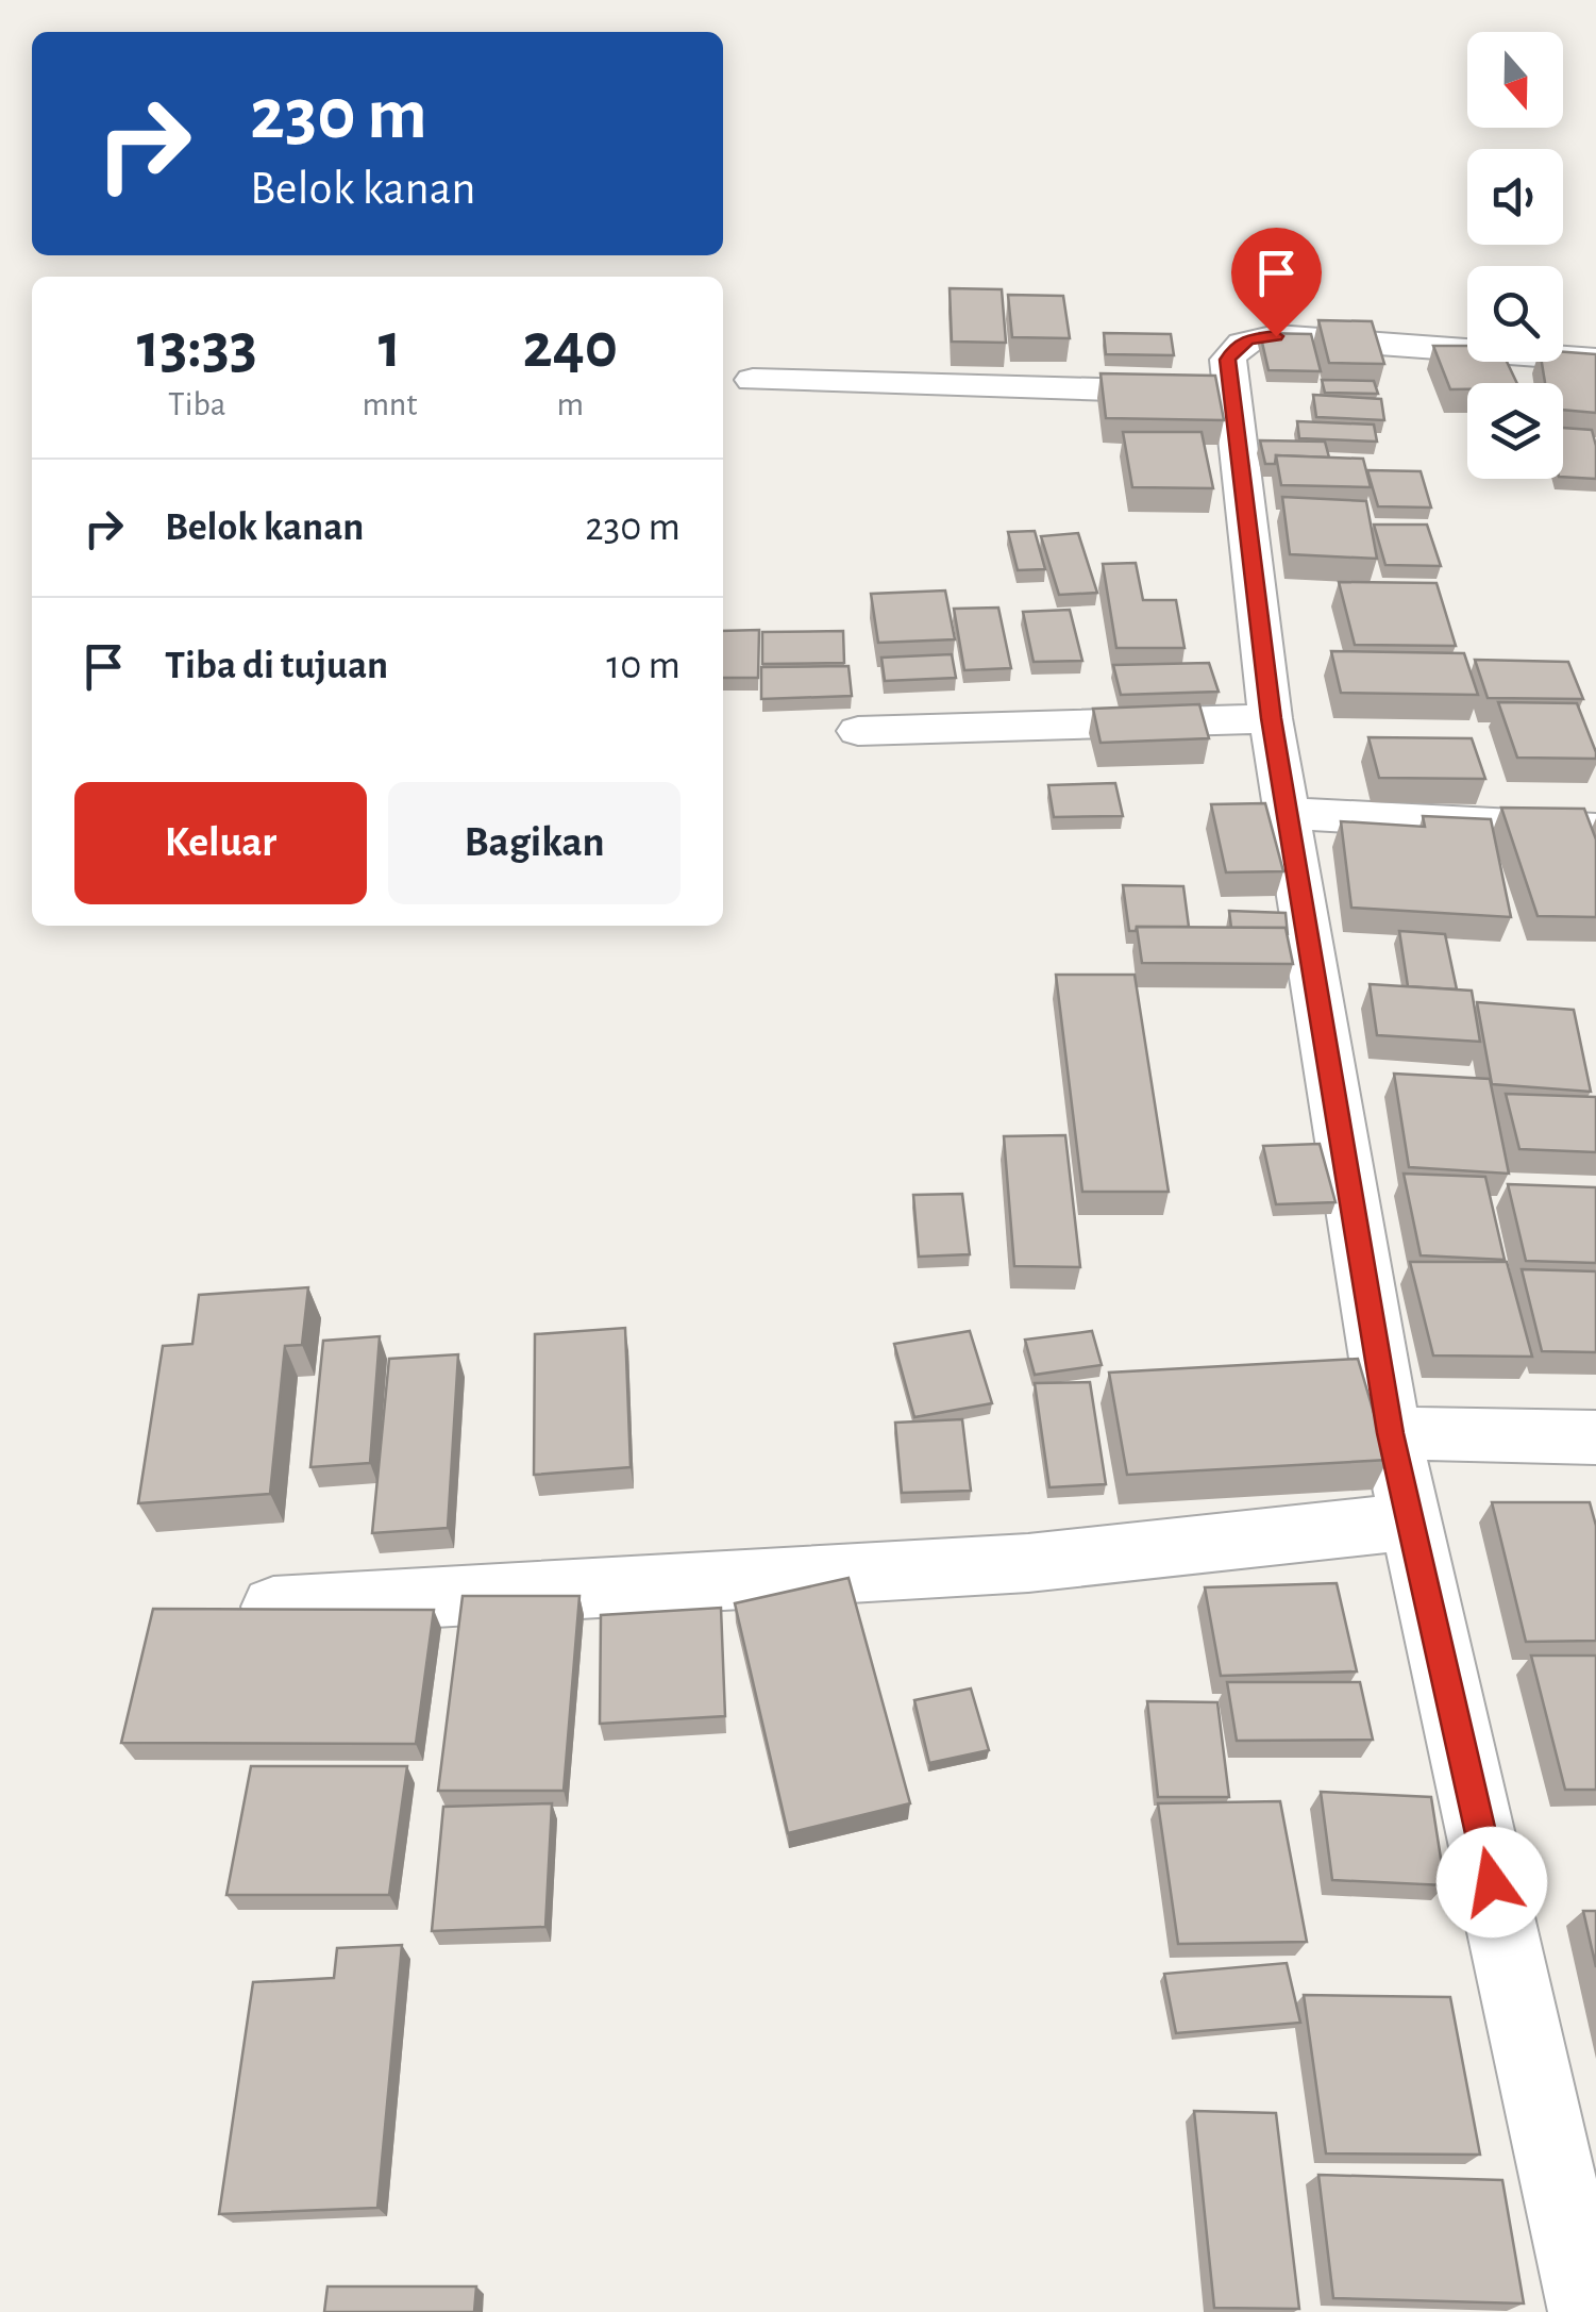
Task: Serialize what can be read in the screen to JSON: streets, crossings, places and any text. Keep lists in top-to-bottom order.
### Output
{
  "north": "bottom",
  "page": {
    "turn": ["230 m", "Belok kanan"],
    "eta": [
      "13:33",
      "Tiba",
      "1",
      "mnt",
      "240",
      "m"
    ],
    "list": [
      {
        "name": "Belok kanan",
        "value": "230 m"
      },
      {
        "name": "Tiba di tujuan",
        "value": "10 m"
      }
    ],
    "buttons": ["Keluar", "Bagikan"]
  }
}
